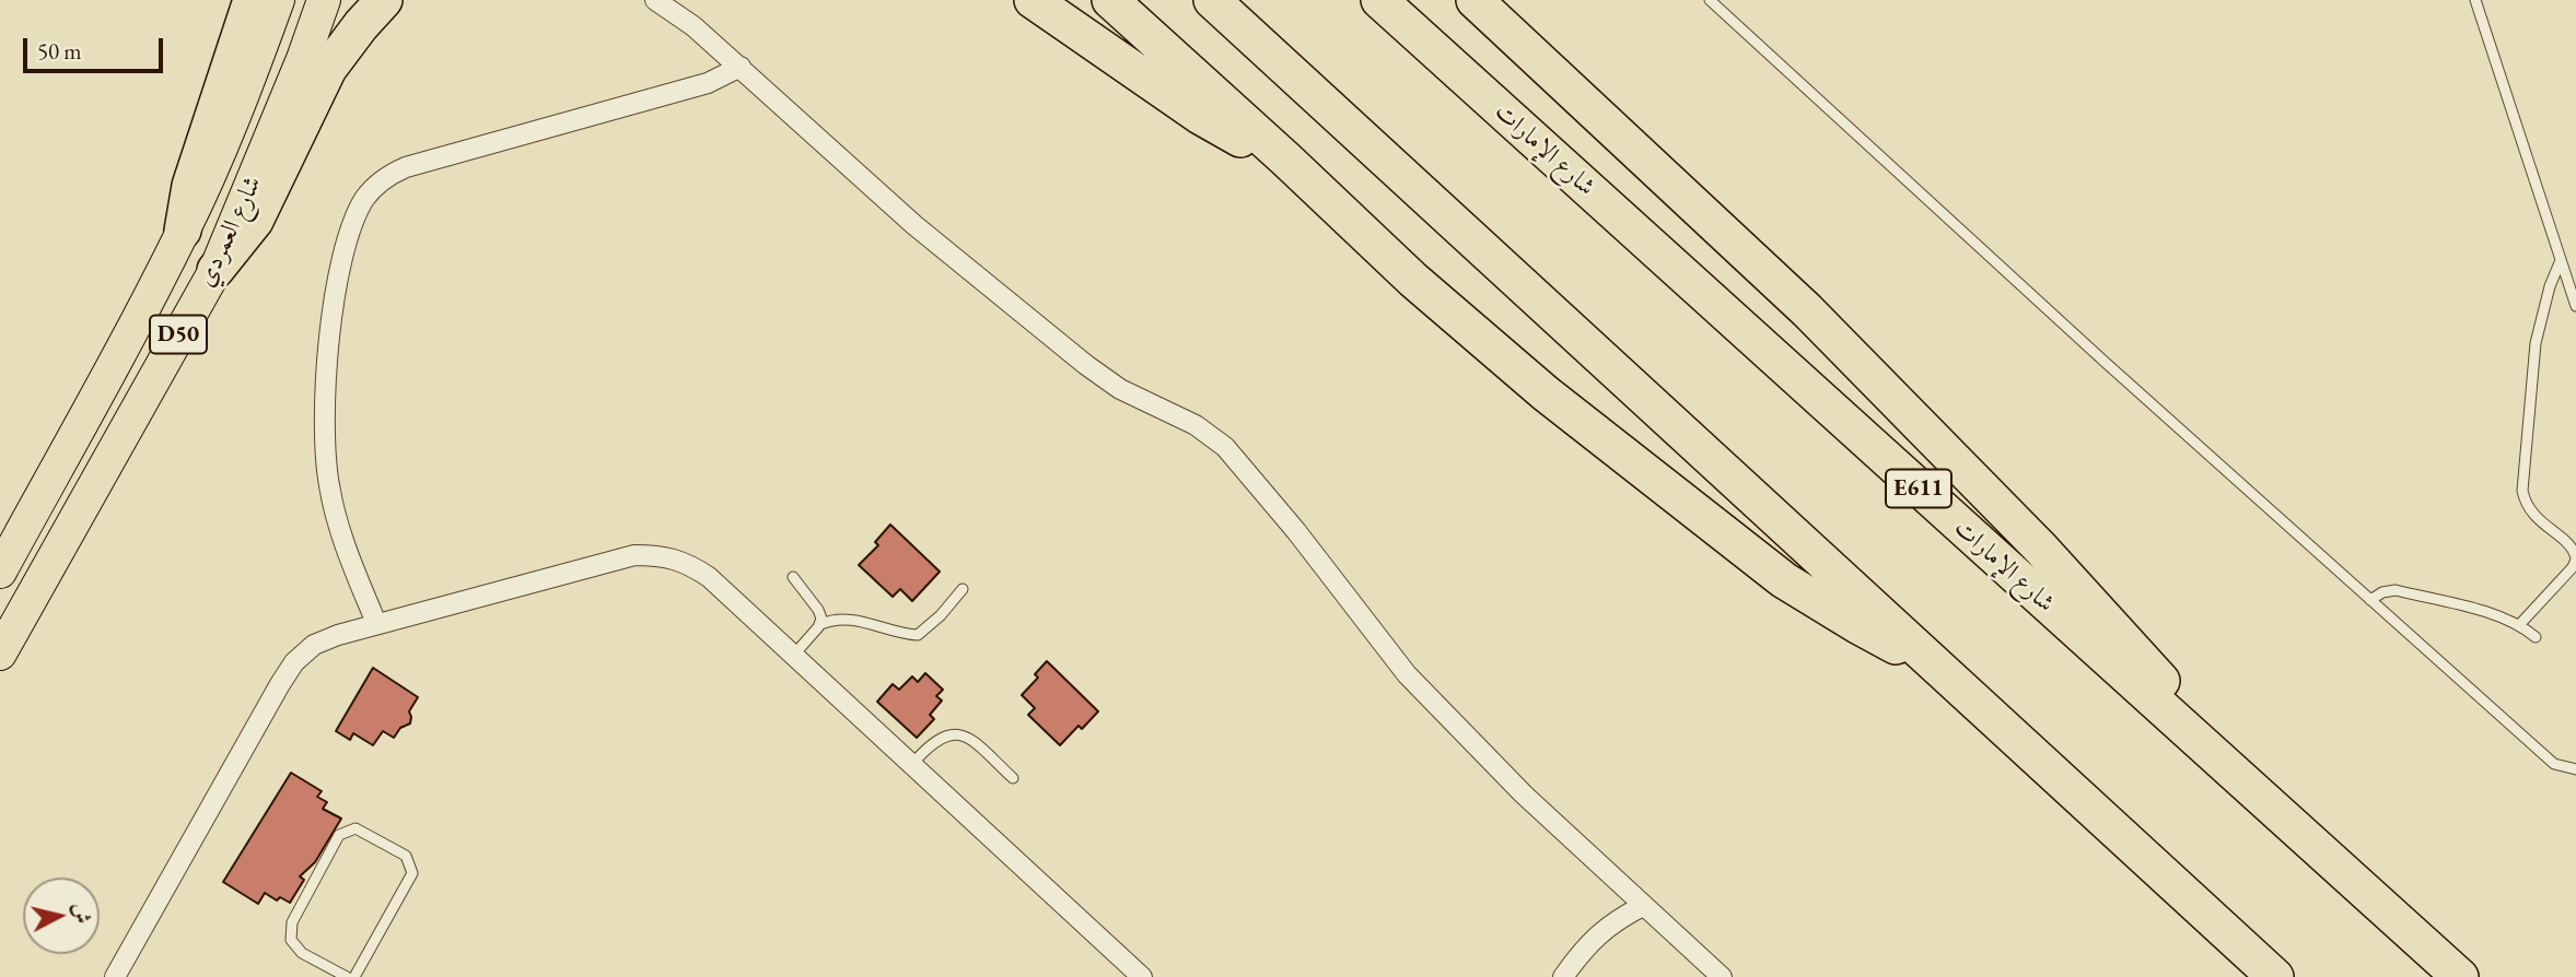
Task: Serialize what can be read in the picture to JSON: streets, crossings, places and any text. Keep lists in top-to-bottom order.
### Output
{
  "streets": {
    "highway": ["شارع الإمارات", "E611"],
    "main road": ["شارع العمردي", "D50"]
  },
  "scale_bar": "50 m",
  "north": "right"
}
